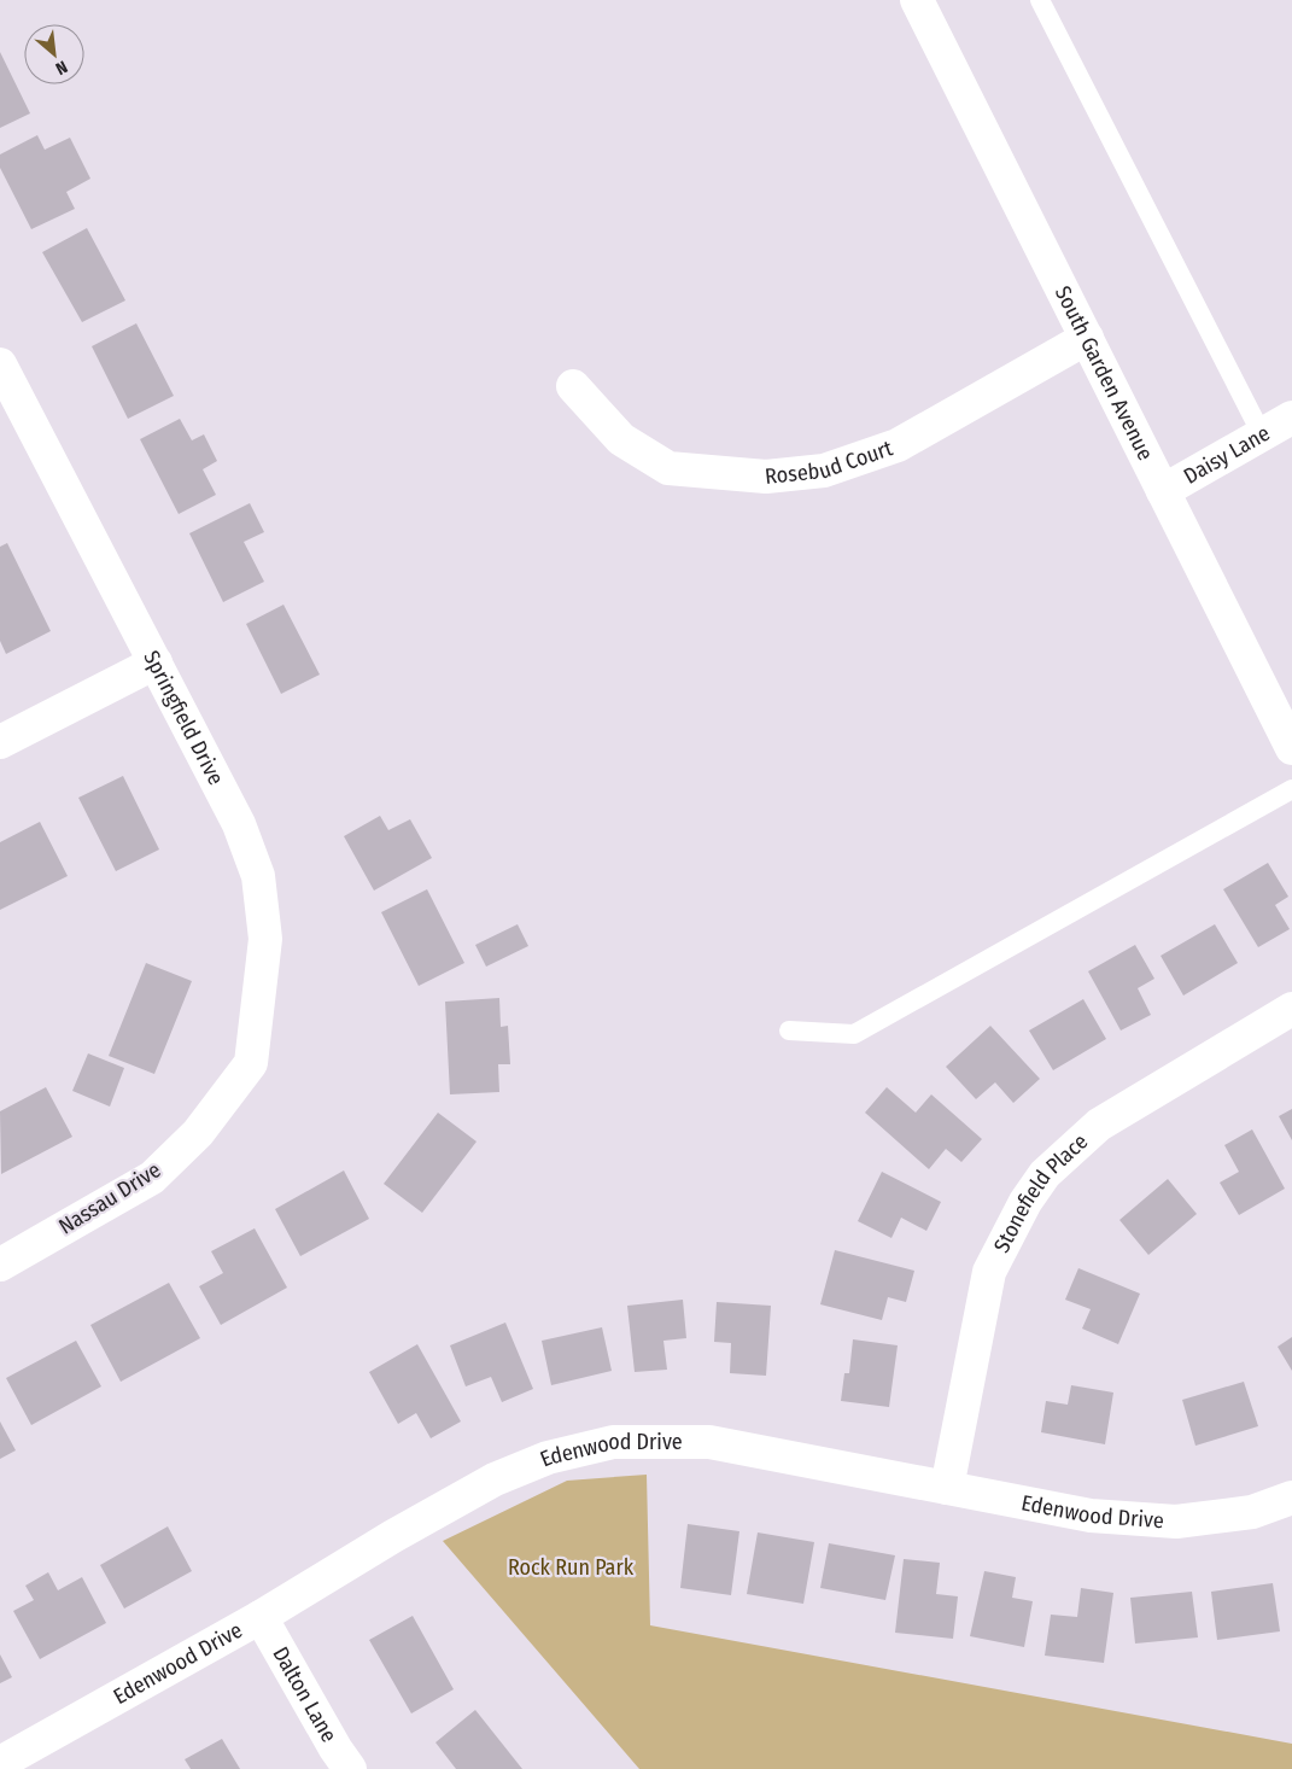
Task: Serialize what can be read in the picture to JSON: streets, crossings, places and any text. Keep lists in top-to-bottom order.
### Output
{
  "streets": {
    "street": [
      "South Garden Avenue",
      "Daisy Lane",
      "Rosebud Court",
      "Springfield Drive",
      "Stonefield Place",
      "Nassau Drive",
      "Edenwood Drive",
      "Dalton Lane"
    ]
  },
  "crossings": [
    ["South Garden Avenue", "Daisy Lane"],
    ["South Garden Avenue", "Rosebud Court"],
    ["Springfield Drive", "Nassau Drive"],
    ["Stonefield Place", "Edenwood Drive"],
    ["Edenwood Drive", "Dalton Lane"]
  ],
  "parks": ["Rock Run Park"],
  "north": "bottom right"
}
